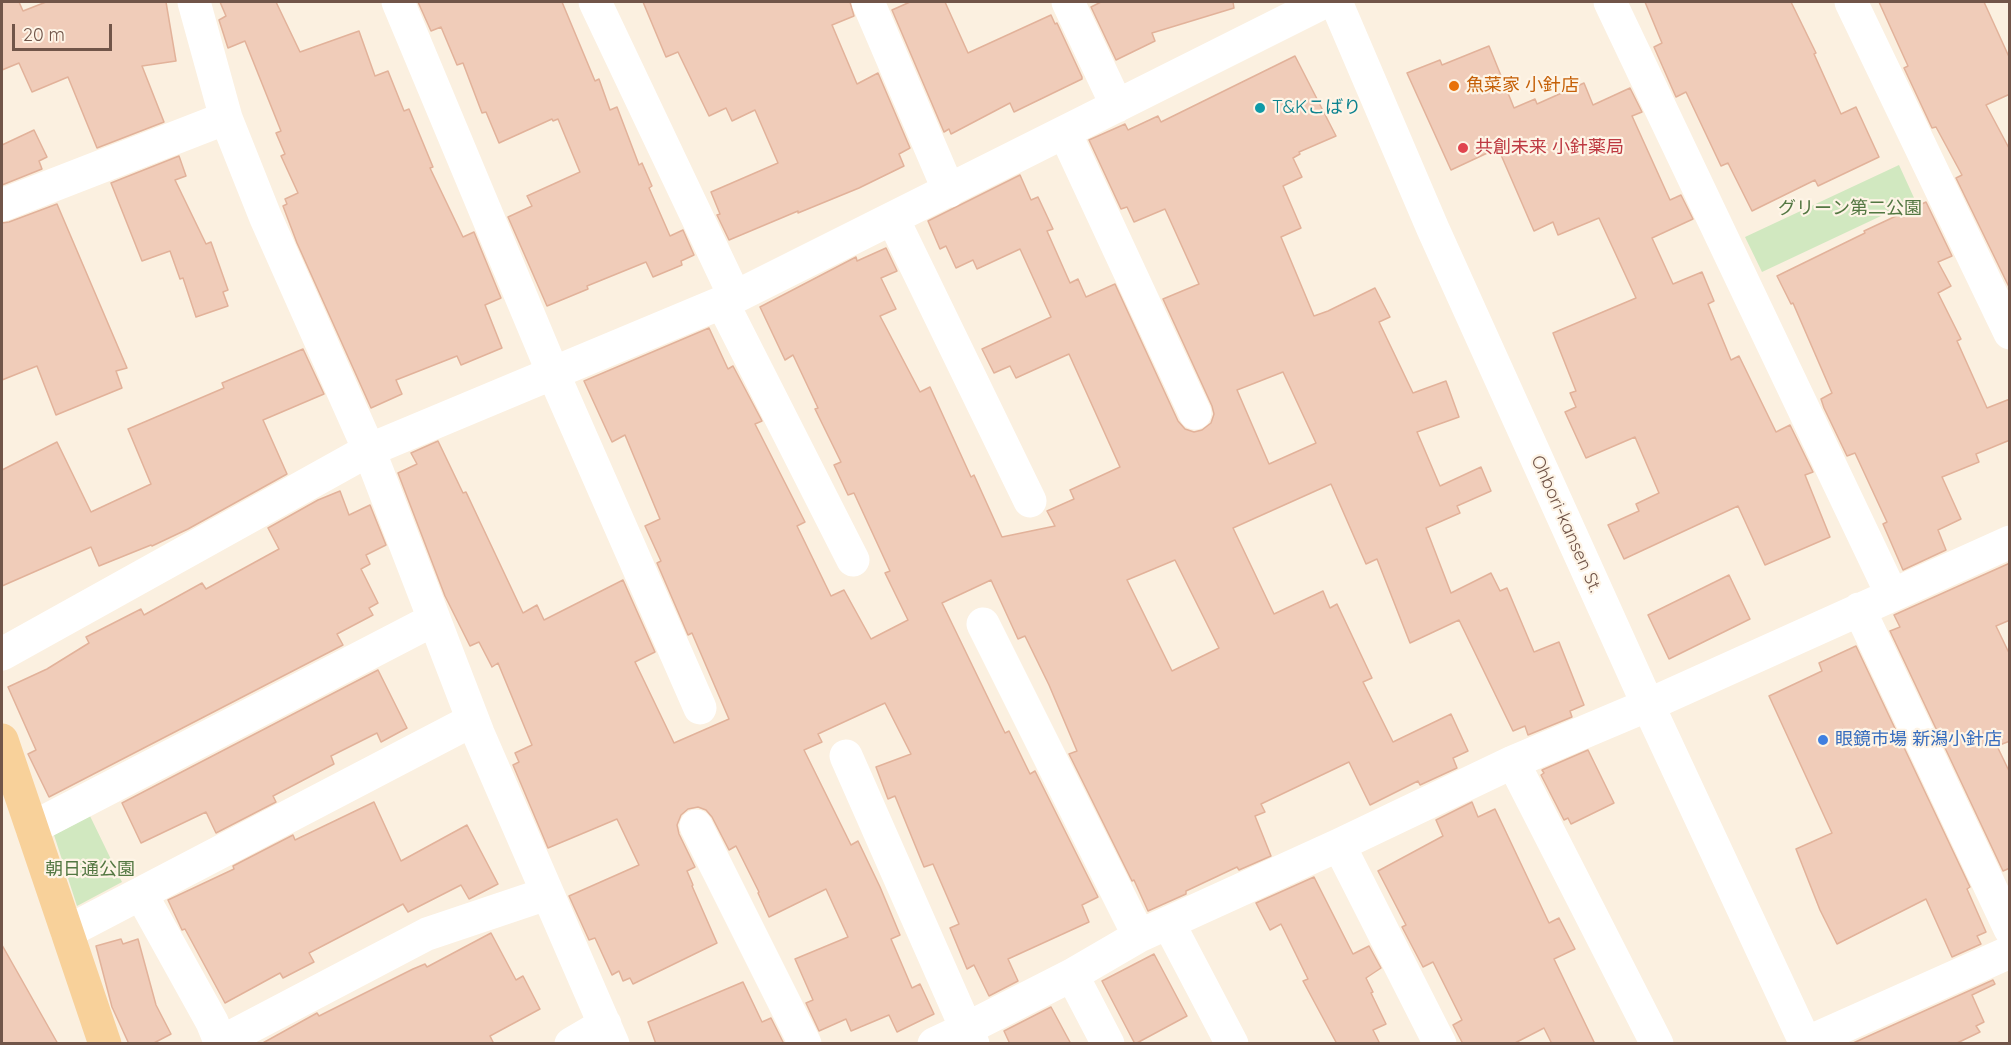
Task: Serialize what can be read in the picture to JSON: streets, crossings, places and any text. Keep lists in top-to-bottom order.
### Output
{
  "streets": {
    "street": ["Ohbori-kansen St."]
  },
  "parks": ["グリーン第二公園", "朝日通公園"],
  "places": [
    "魚菜家 小針店",
    "T&Kこばり",
    "共創未来 小針薬局",
    "眼鏡市場 新潟小針店"
  ],
  "scale_bar": "20 m"
}
